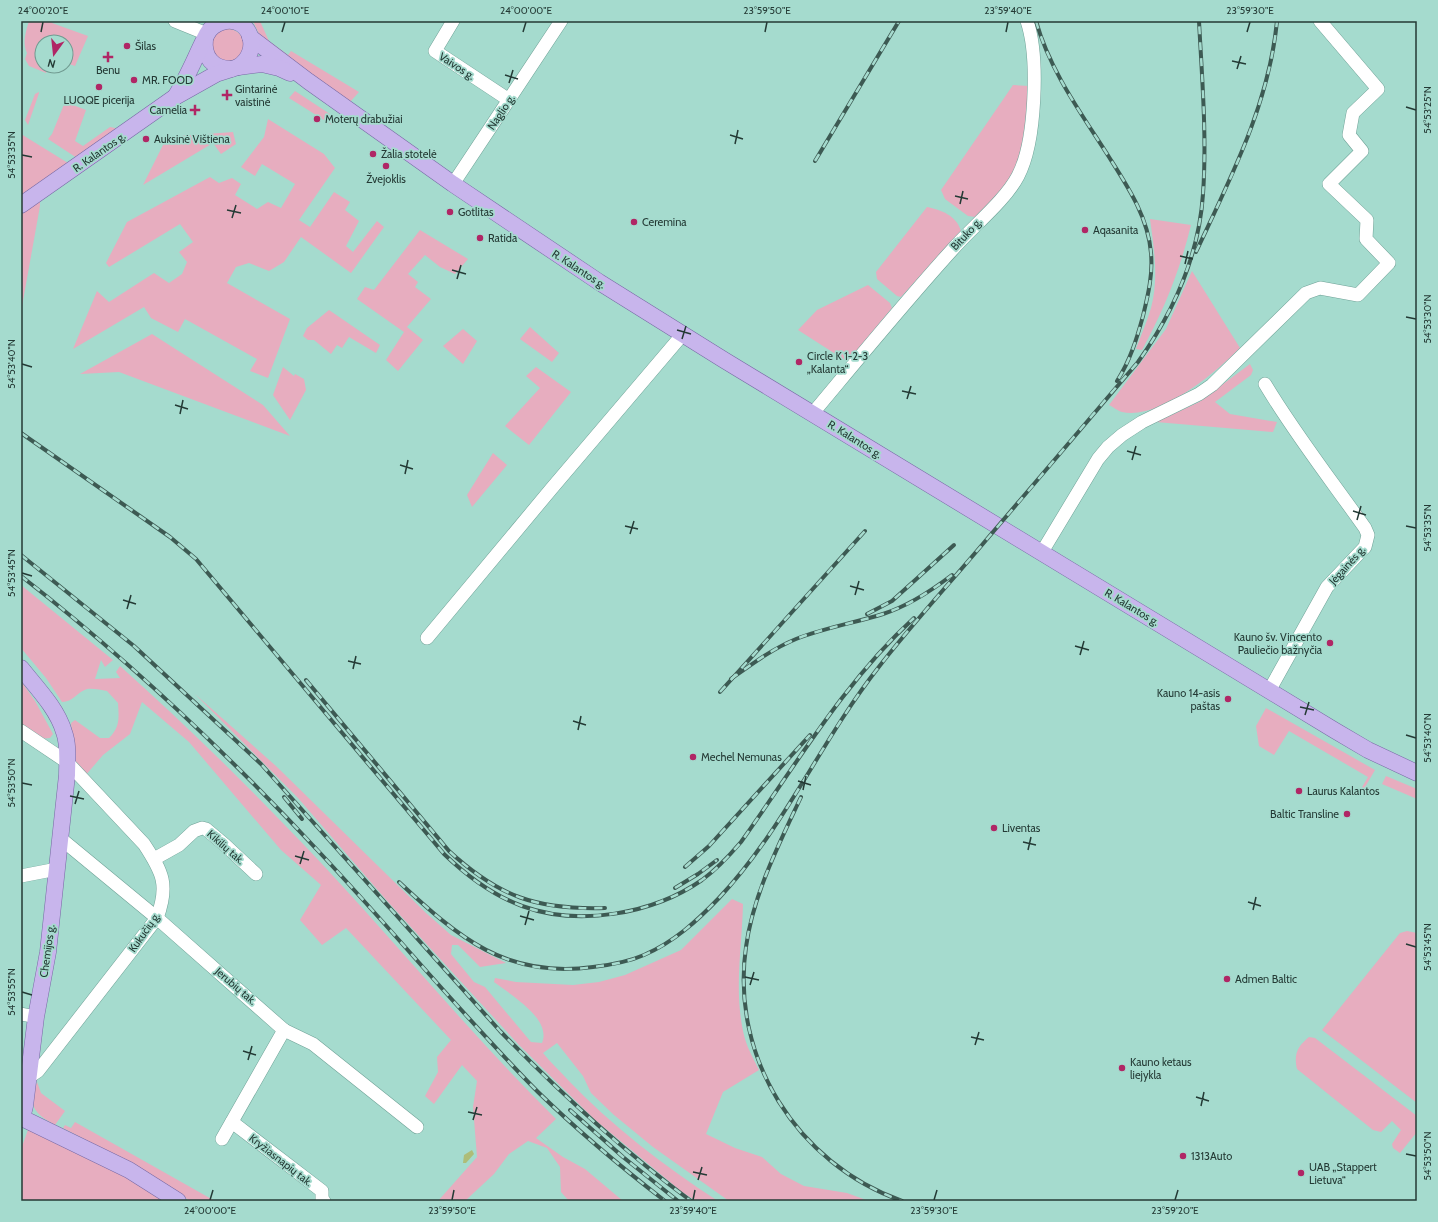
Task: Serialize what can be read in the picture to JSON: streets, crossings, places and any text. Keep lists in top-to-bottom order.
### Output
{
  "streets": {
    "main road": ["R. Kalantos g.", "Chemijos g."],
    "street": [
      "Vaivos g.",
      "Naglio g.",
      "Bituko g.",
      "Jėgainės g.",
      "Kikilių tak.",
      "Kukučių g.",
      "Jerubių tak.",
      "Kryžiasnapių tak."
    ]
  },
  "crossings": [
    ["Vaivos g.", "Naglio g."],
    ["Naglio g.", "R. Kalantos g."],
    ["R. Kalantos g.", "Bituko g."],
    ["R. Kalantos g.", "Jėgainės g."],
    ["Kikilių tak.", "Kukučių g."],
    ["Kukučių g.", "Chemijos g."],
    ["Kukučių g.", "Jerubių tak."],
    ["Chemijos g.", "Jerubių tak."]
  ],
  "places": {
    "other": [
      "Šilas",
      "MR. FOOD",
      "LUQQE picerija",
      "Moterų drabužiai",
      "Auksinė Vištiena",
      "Žalia stotelė",
      "Žvejoklis",
      "Gotlitas",
      "Ceremina",
      "Aqasanita",
      "Ratida",
      "Circle K 1-2-3 „Kalanta“",
      "Kauno šv. Vincento Pauliečio bažnyčia",
      "Kauno 14-asis paštas",
      "Mechel Nemunas",
      "Laurus Kalantos",
      "Baltic Transline",
      "Liventas",
      "Admen Baltic",
      "Kauno ketaus liejykla",
      "1313Auto",
      "UAB „Stappert Lietuva“"
    ],
    "health": ["Benu", "Gintarinė vaistinė", "Camelia"]
  },
  "north": "bottom",
  "coordinates": [
    "24°00'20\"E",
    "24°00'10\"E",
    "24°00'00\"E",
    "23°59'50\"E",
    "23°59'40\"E",
    "23°59'30\"E",
    "54°53'25\"N",
    "54°53'35\"N",
    "54°53'30\"N",
    "54°53'40\"N",
    "54°53'45\"N",
    "54°53'50\"N",
    "54°53'55\"N",
    "23°59'20\"E"
  ]
}
